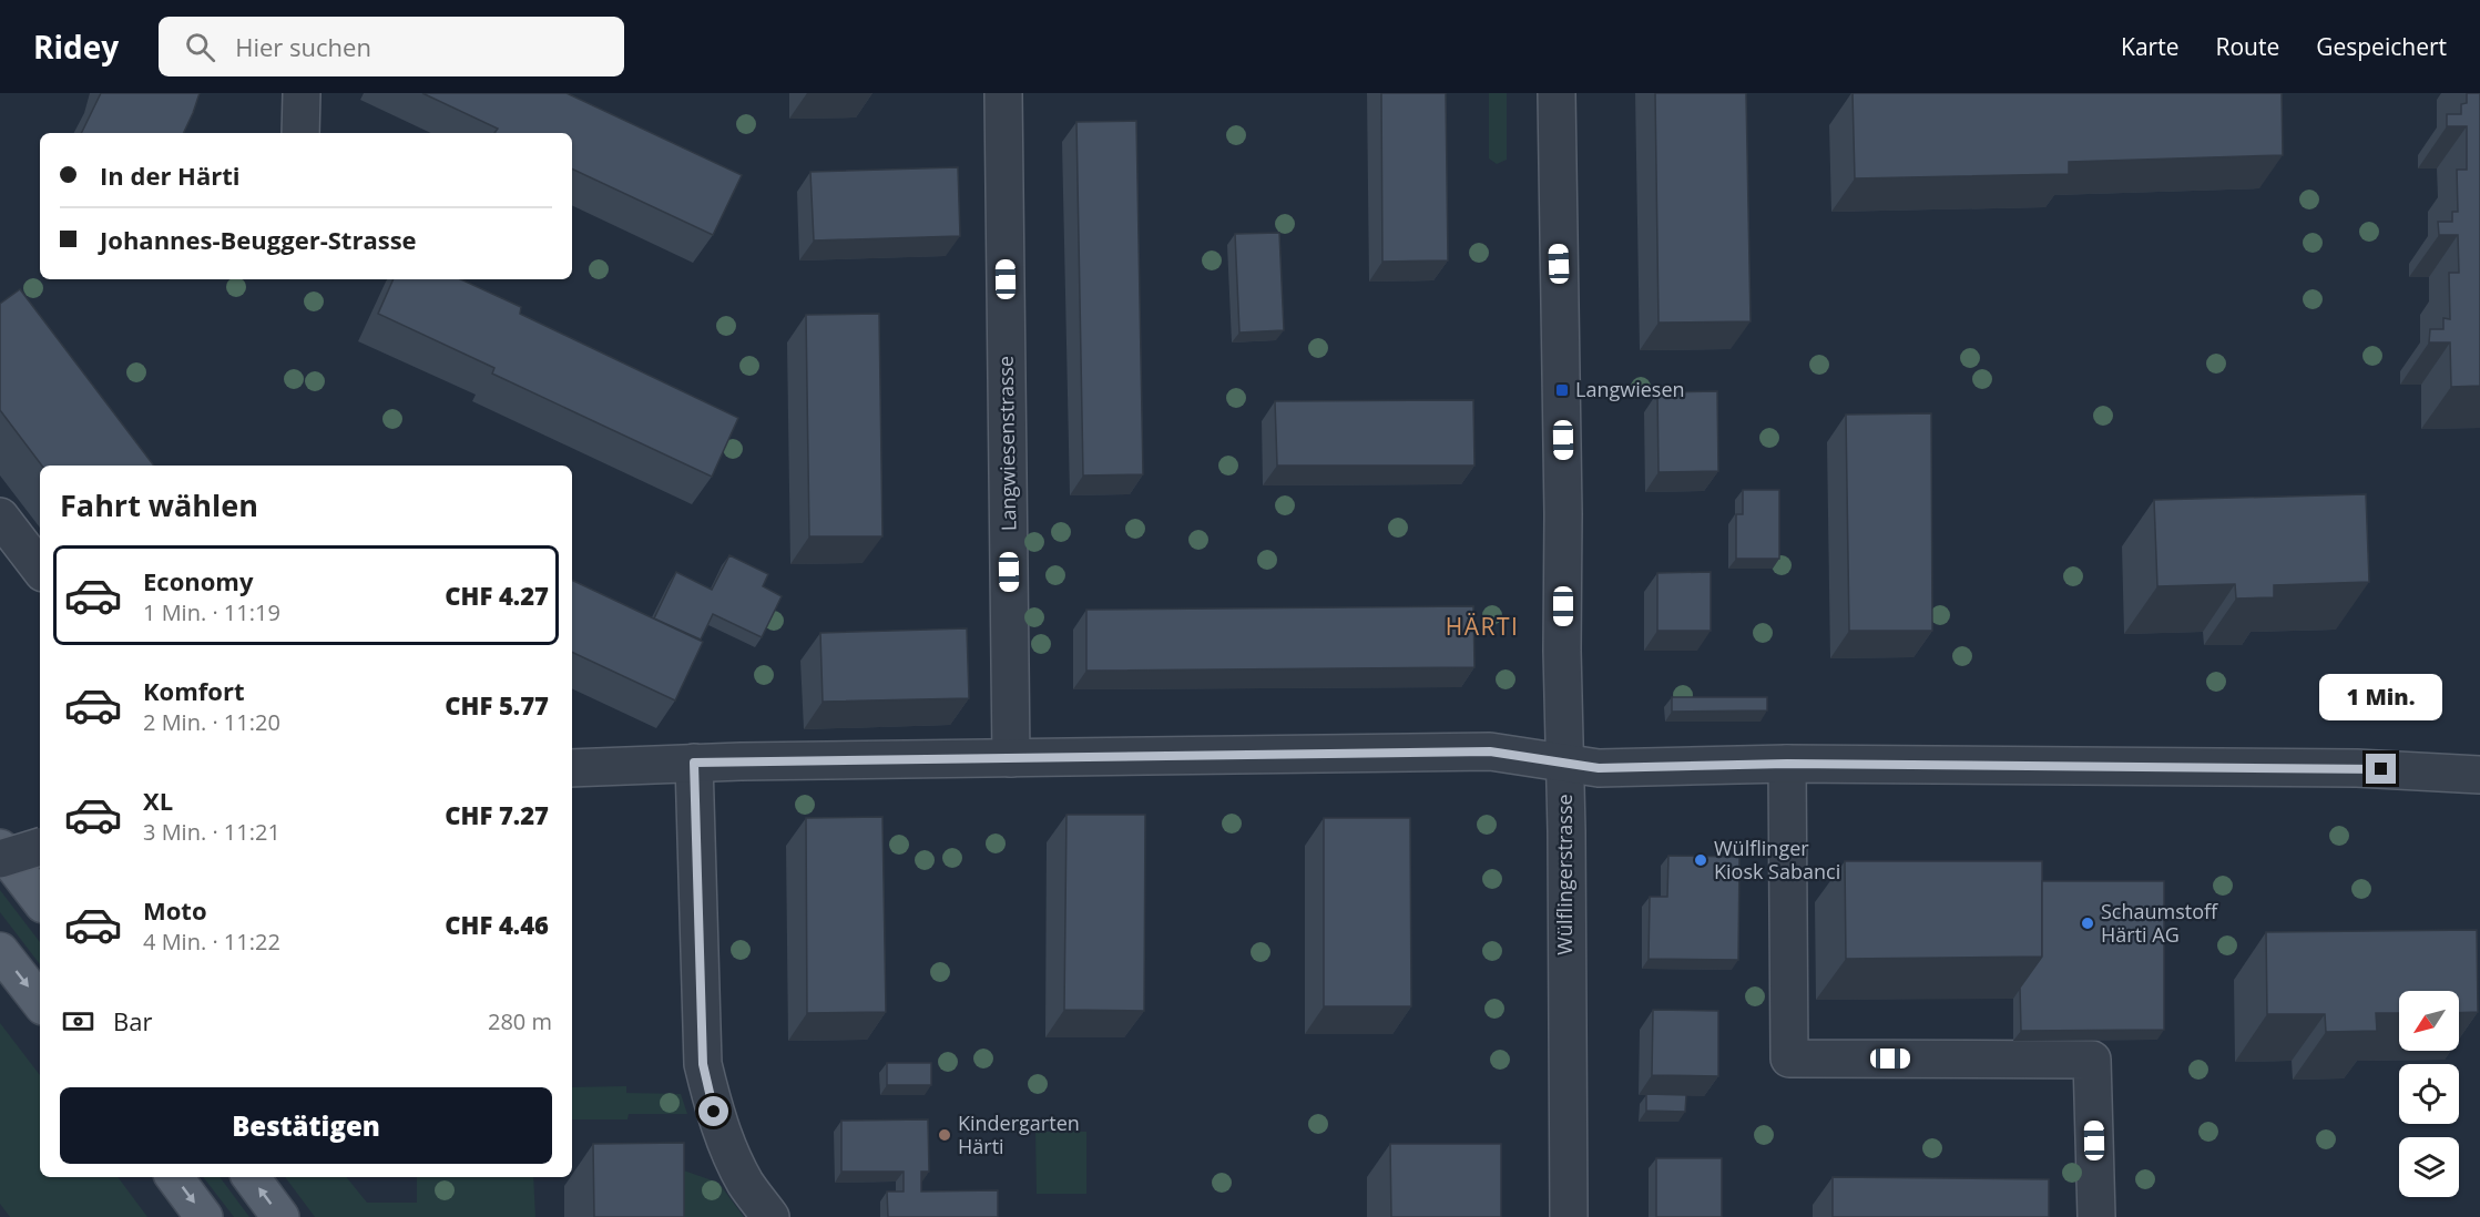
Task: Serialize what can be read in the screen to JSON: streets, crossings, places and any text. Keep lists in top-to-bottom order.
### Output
{
  "streets": {
    "street": ["Langwiesenstrasse", "Wülflingerstrasse"]
  },
  "districts": ["HÄRTI"],
  "places": {
    "transit": ["Langwiesen"],
    "other": ["Wülflinger Kiosk Sabanci", "Schaumstoff Härti AG", "Kindergarten Härti"]
  },
  "north": "bottom left",
  "page": {
    "header": "Ridey",
    "search": "Hier suchen",
    "nav": ["Karte", "Route", "Gespeichert"],
    "banner": ["In der Härti", "Johannes-Beugger-Strasse"],
    "heading": "Fahrt wählen",
    "list": [
      {
        "name": "Economy",
        "note": "1 Min. · 11:19",
        "value": "CHF 4.27"
      },
      {
        "name": "Komfort",
        "note": "2 Min. · 11:20",
        "value": "CHF 5.77"
      },
      {
        "name": "XL",
        "note": "3 Min. · 11:21",
        "value": "CHF 7.27"
      },
      {
        "name": "Moto",
        "note": "4 Min. · 11:22",
        "value": "CHF 4.46"
      }
    ],
    "bubble": "1 Min.",
    "pay": ["Bar", "280 m"],
    "buttons": "Bestätigen"
  }
}
